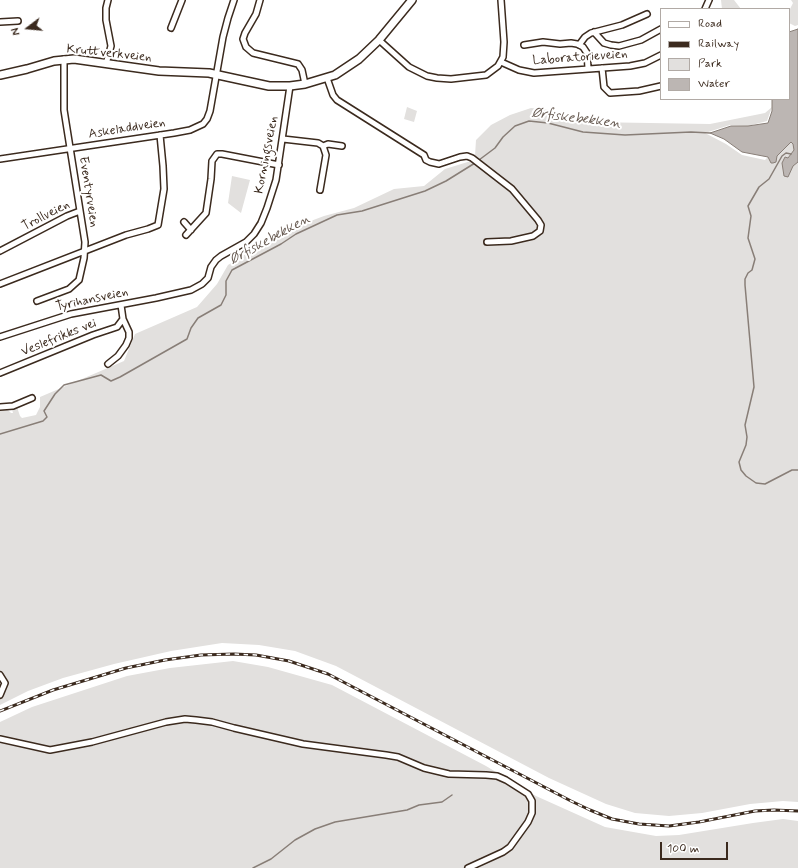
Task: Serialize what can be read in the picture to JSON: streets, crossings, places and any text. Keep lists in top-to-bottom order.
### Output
{
  "streets": {
    "street": [
      "Kruttverkveien",
      "Laboratorieveien",
      "Askeladdveien",
      "Korningsveien",
      "Eventyrveien",
      "Trollveien",
      "Tyrihansveien",
      "Veslefrikks vei"
    ]
  },
  "crossings": [
    ["Kruttverkveien", "Askeladdveien"],
    ["Kruttverkveien", "Korningsveien"],
    ["Kruttverkveien", "Eventyrveien"],
    ["Askeladdveien", "Eventyrveien"],
    ["Korningsveien", "Tyrihansveien"],
    ["Eventyrveien", "Trollveien"]
  ],
  "water": ["Ørfiskebekken"],
  "legend": [
    "Road",
    "Railway",
    "Park",
    "Water"
  ],
  "scale_bar": "100 m",
  "north": "left"
}
